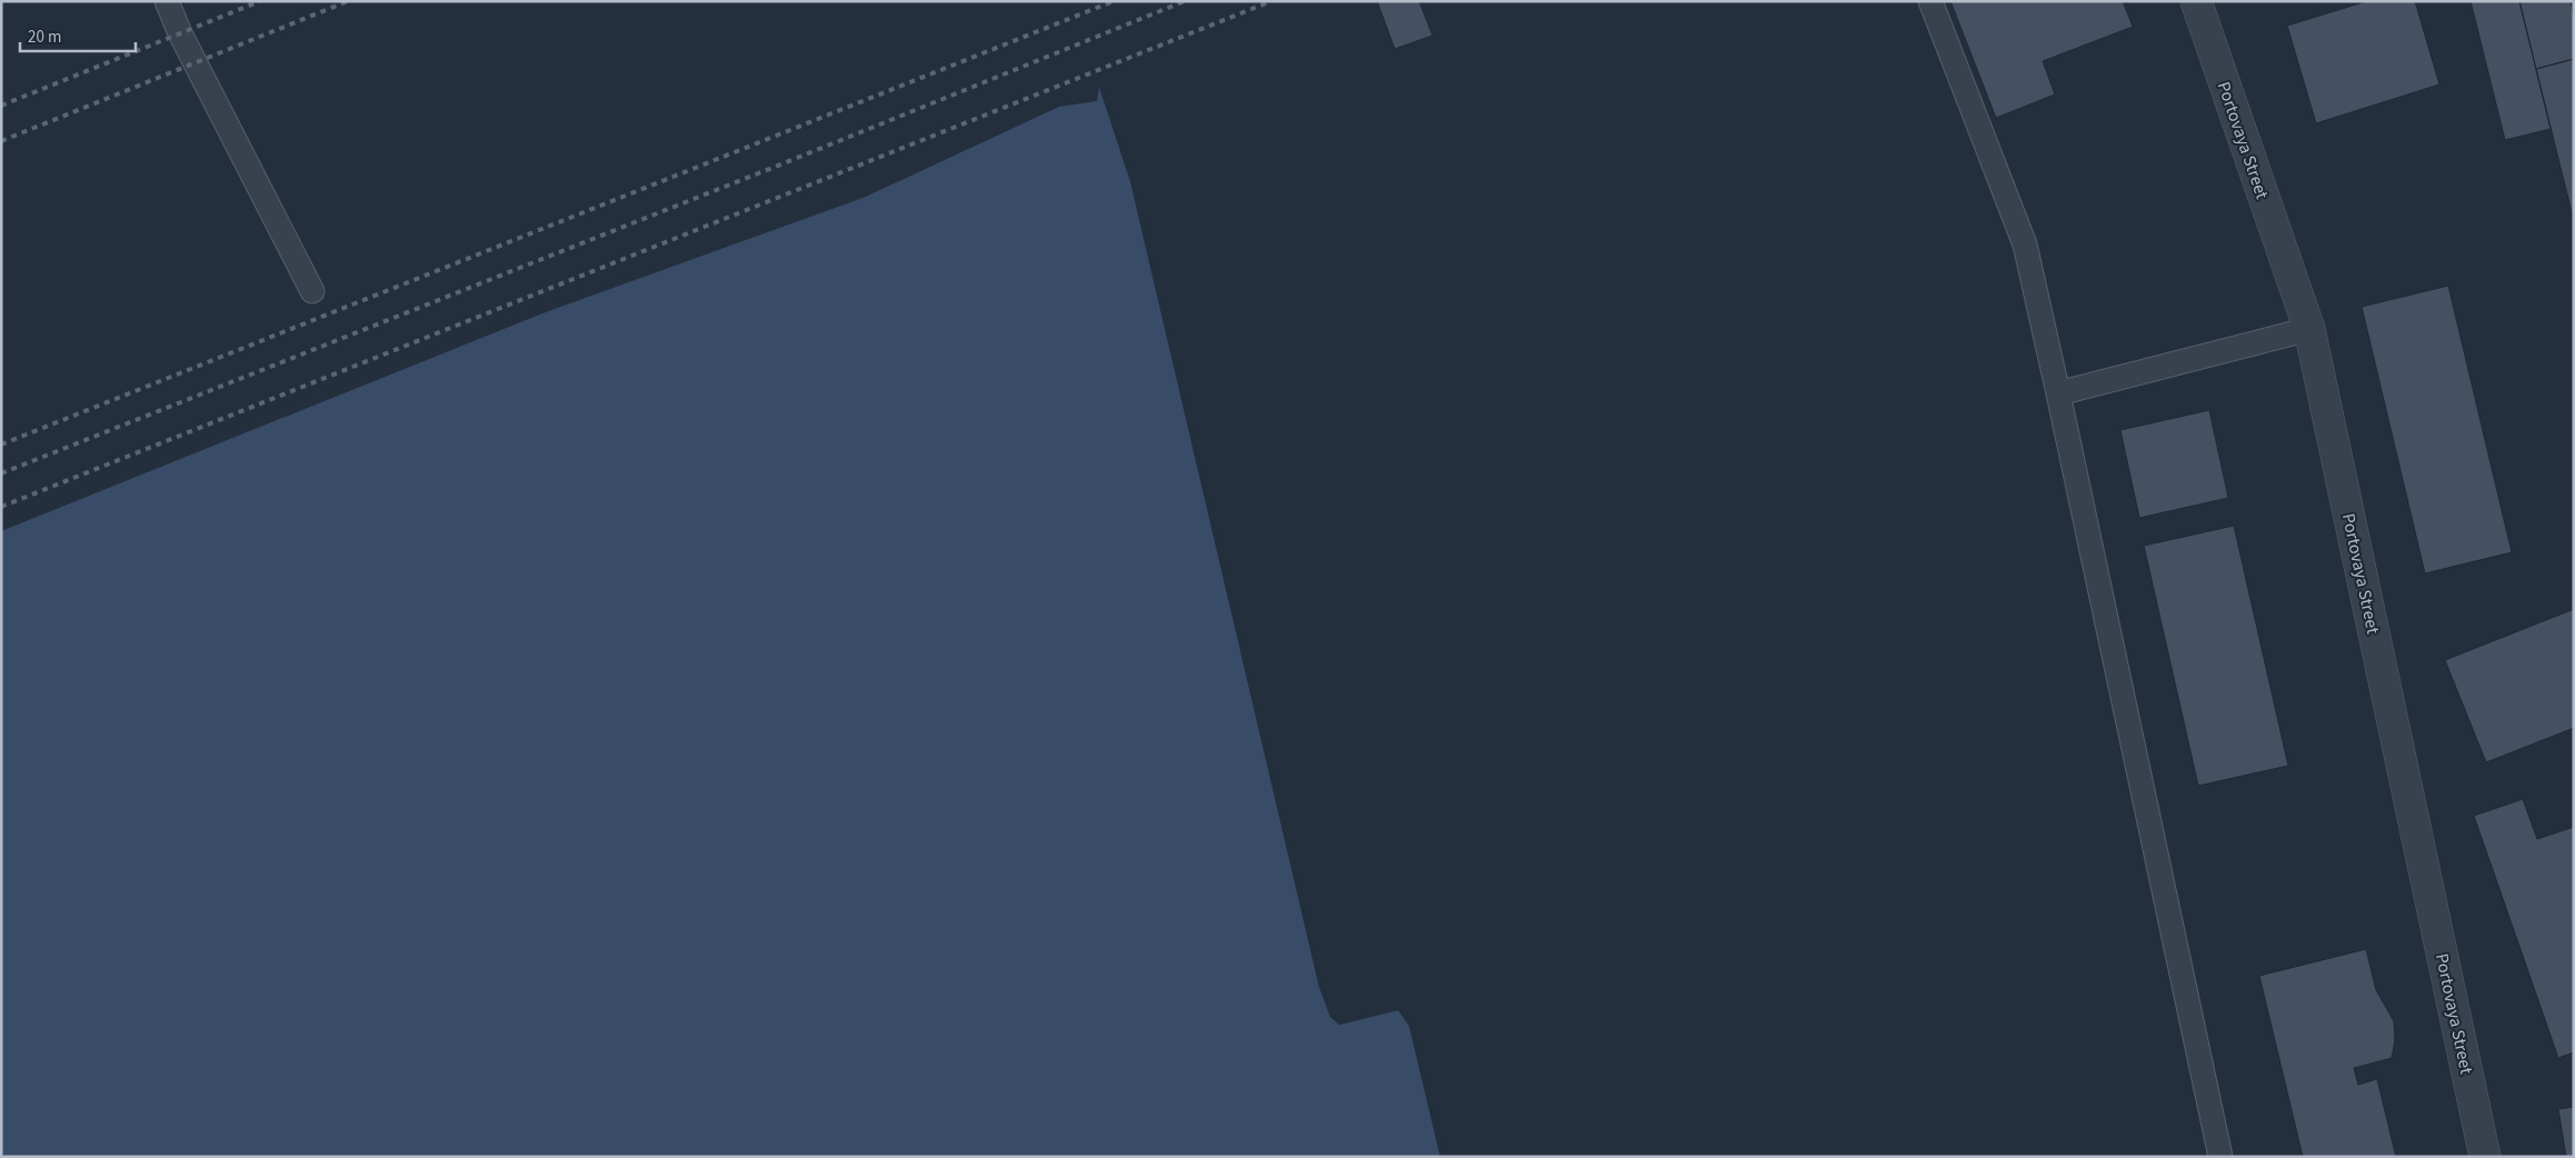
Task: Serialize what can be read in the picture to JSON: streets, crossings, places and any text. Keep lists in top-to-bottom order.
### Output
{
  "streets": {
    "street": ["Portovaya Street"]
  },
  "scale_bar": "20 m"
}
